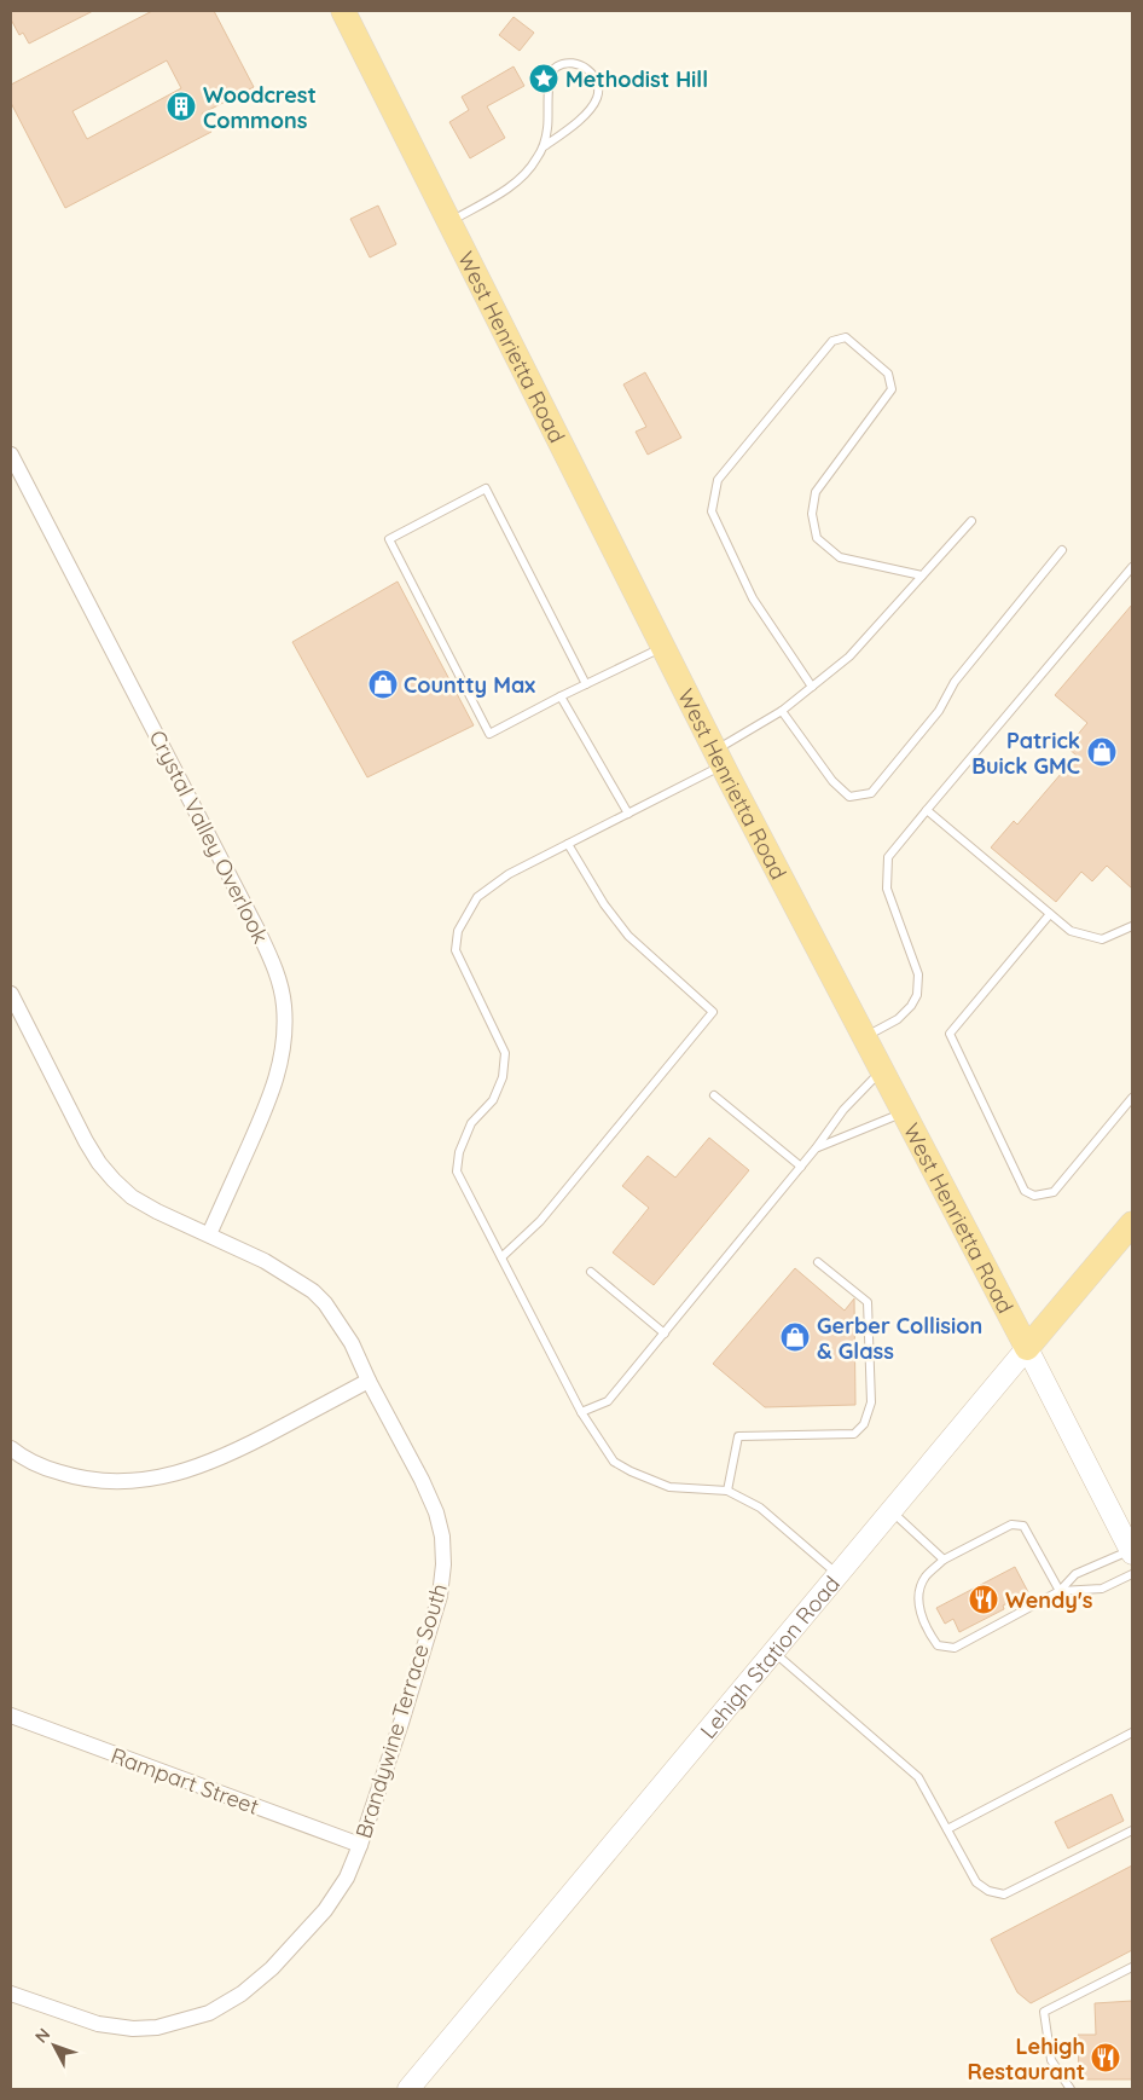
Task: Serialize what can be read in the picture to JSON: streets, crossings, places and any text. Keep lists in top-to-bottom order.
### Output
{
  "streets": {
    "main road": ["West Henrietta Road", "Lehigh Station Road"],
    "street": ["Crystal Valley Overlook", "Brandywine Terrace South", "Rampart Street"]
  },
  "crossings": [
    ["West Henrietta Road", "Lehigh Station Road"],
    ["Crystal Valley Overlook", "Brandywine Terrace South"],
    ["Brandywine Terrace South", "Rampart Street"]
  ],
  "places": {
    "place": ["Methodist Hill"],
    "building": ["Woodcrest Commons"],
    "shop": ["Countty Max", "Patrick Buick GMC", "Gerber Collision & Glass"],
    "restaurant": ["Wendy's", "Lehigh Restaurant"]
  },
  "north": "top left"
}
